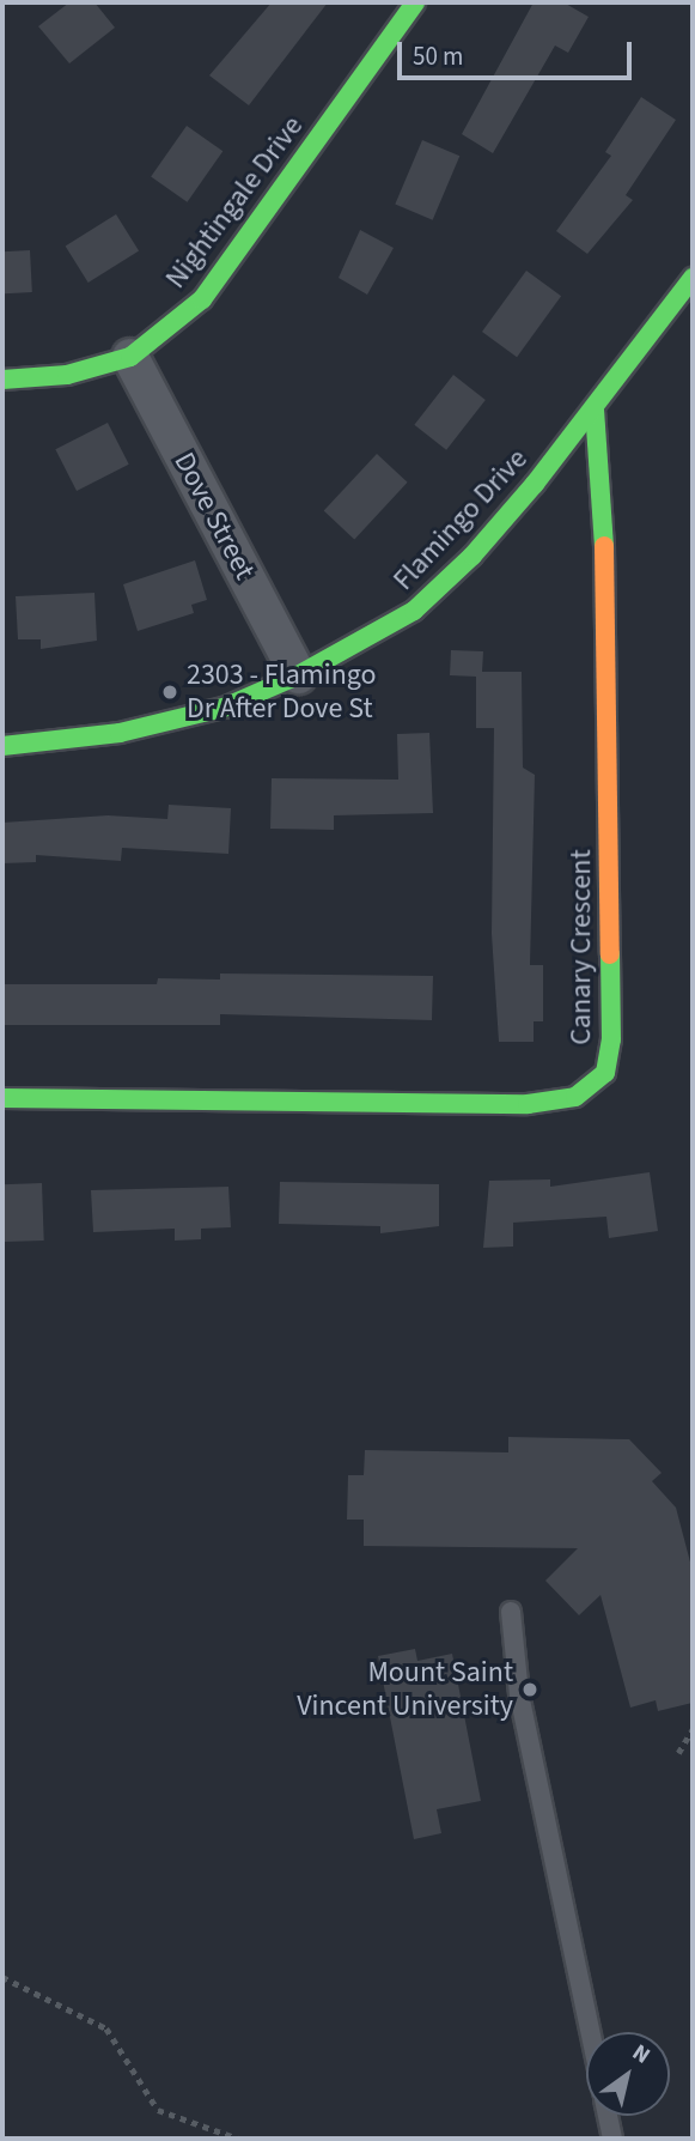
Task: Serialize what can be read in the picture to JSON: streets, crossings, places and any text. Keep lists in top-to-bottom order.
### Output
{
  "streets": {
    "street": [
      "Nightingale Drive",
      "Dove Street",
      "Flamingo Drive",
      "Canary Crescent"
    ]
  },
  "crossings": [
    ["Nightingale Drive", "Dove Street"],
    ["Dove Street", "Flamingo Drive"],
    ["Flamingo Drive", "Canary Crescent"]
  ],
  "places": ["2303 - Flamingo Dr After Dove St", "Mount Saint Vincent University"],
  "scale_bar": "50 m",
  "north": "top right"
}
